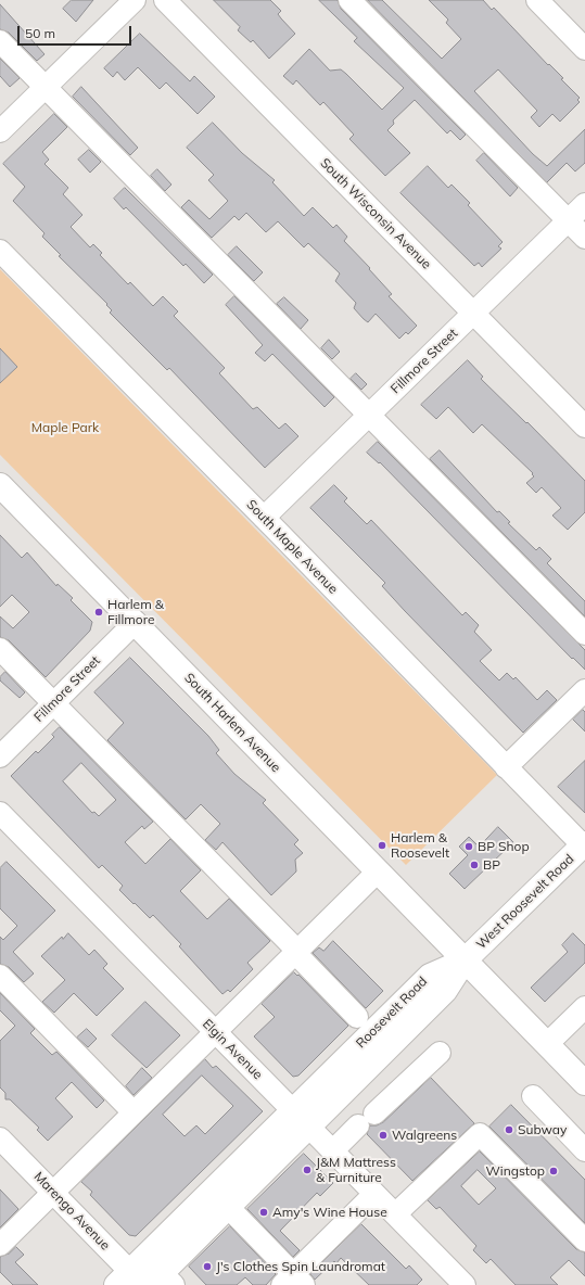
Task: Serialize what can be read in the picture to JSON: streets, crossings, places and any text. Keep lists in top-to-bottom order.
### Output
{
  "streets": {
    "main road": ["South Harlem Avenue", "West Roosevelt Road", "Roosevelt Road"],
    "street": [
      "South Wisconsin Avenue",
      "Fillmore Street",
      "South Maple Avenue",
      "Elgin Avenue",
      "Marengo Avenue"
    ]
  },
  "crossings": [
    ["South Wisconsin Avenue", "Fillmore Street"],
    ["Fillmore Street", "South Maple Avenue"],
    ["Fillmore Street", "South Harlem Avenue"],
    ["South Maple Avenue", "West Roosevelt Road"],
    ["South Harlem Avenue", "West Roosevelt Road"],
    ["South Harlem Avenue", "Roosevelt Road"],
    ["West Roosevelt Road", "Roosevelt Road"],
    ["Roosevelt Road", "Elgin Avenue"],
    ["Roosevelt Road", "Marengo Avenue"]
  ],
  "parks": ["Maple Park"],
  "places": [
    "Harlem & Fillmore",
    "Harlem & Roosevelt",
    "BP Shop",
    "BP",
    "Subway",
    "Walgreens",
    "J&M Mattress & Furniture",
    "Wingstop",
    "Amy's Wine House",
    "J's Clothes Spin Laundromat"
  ],
  "scale_bar": "50 m"
}
